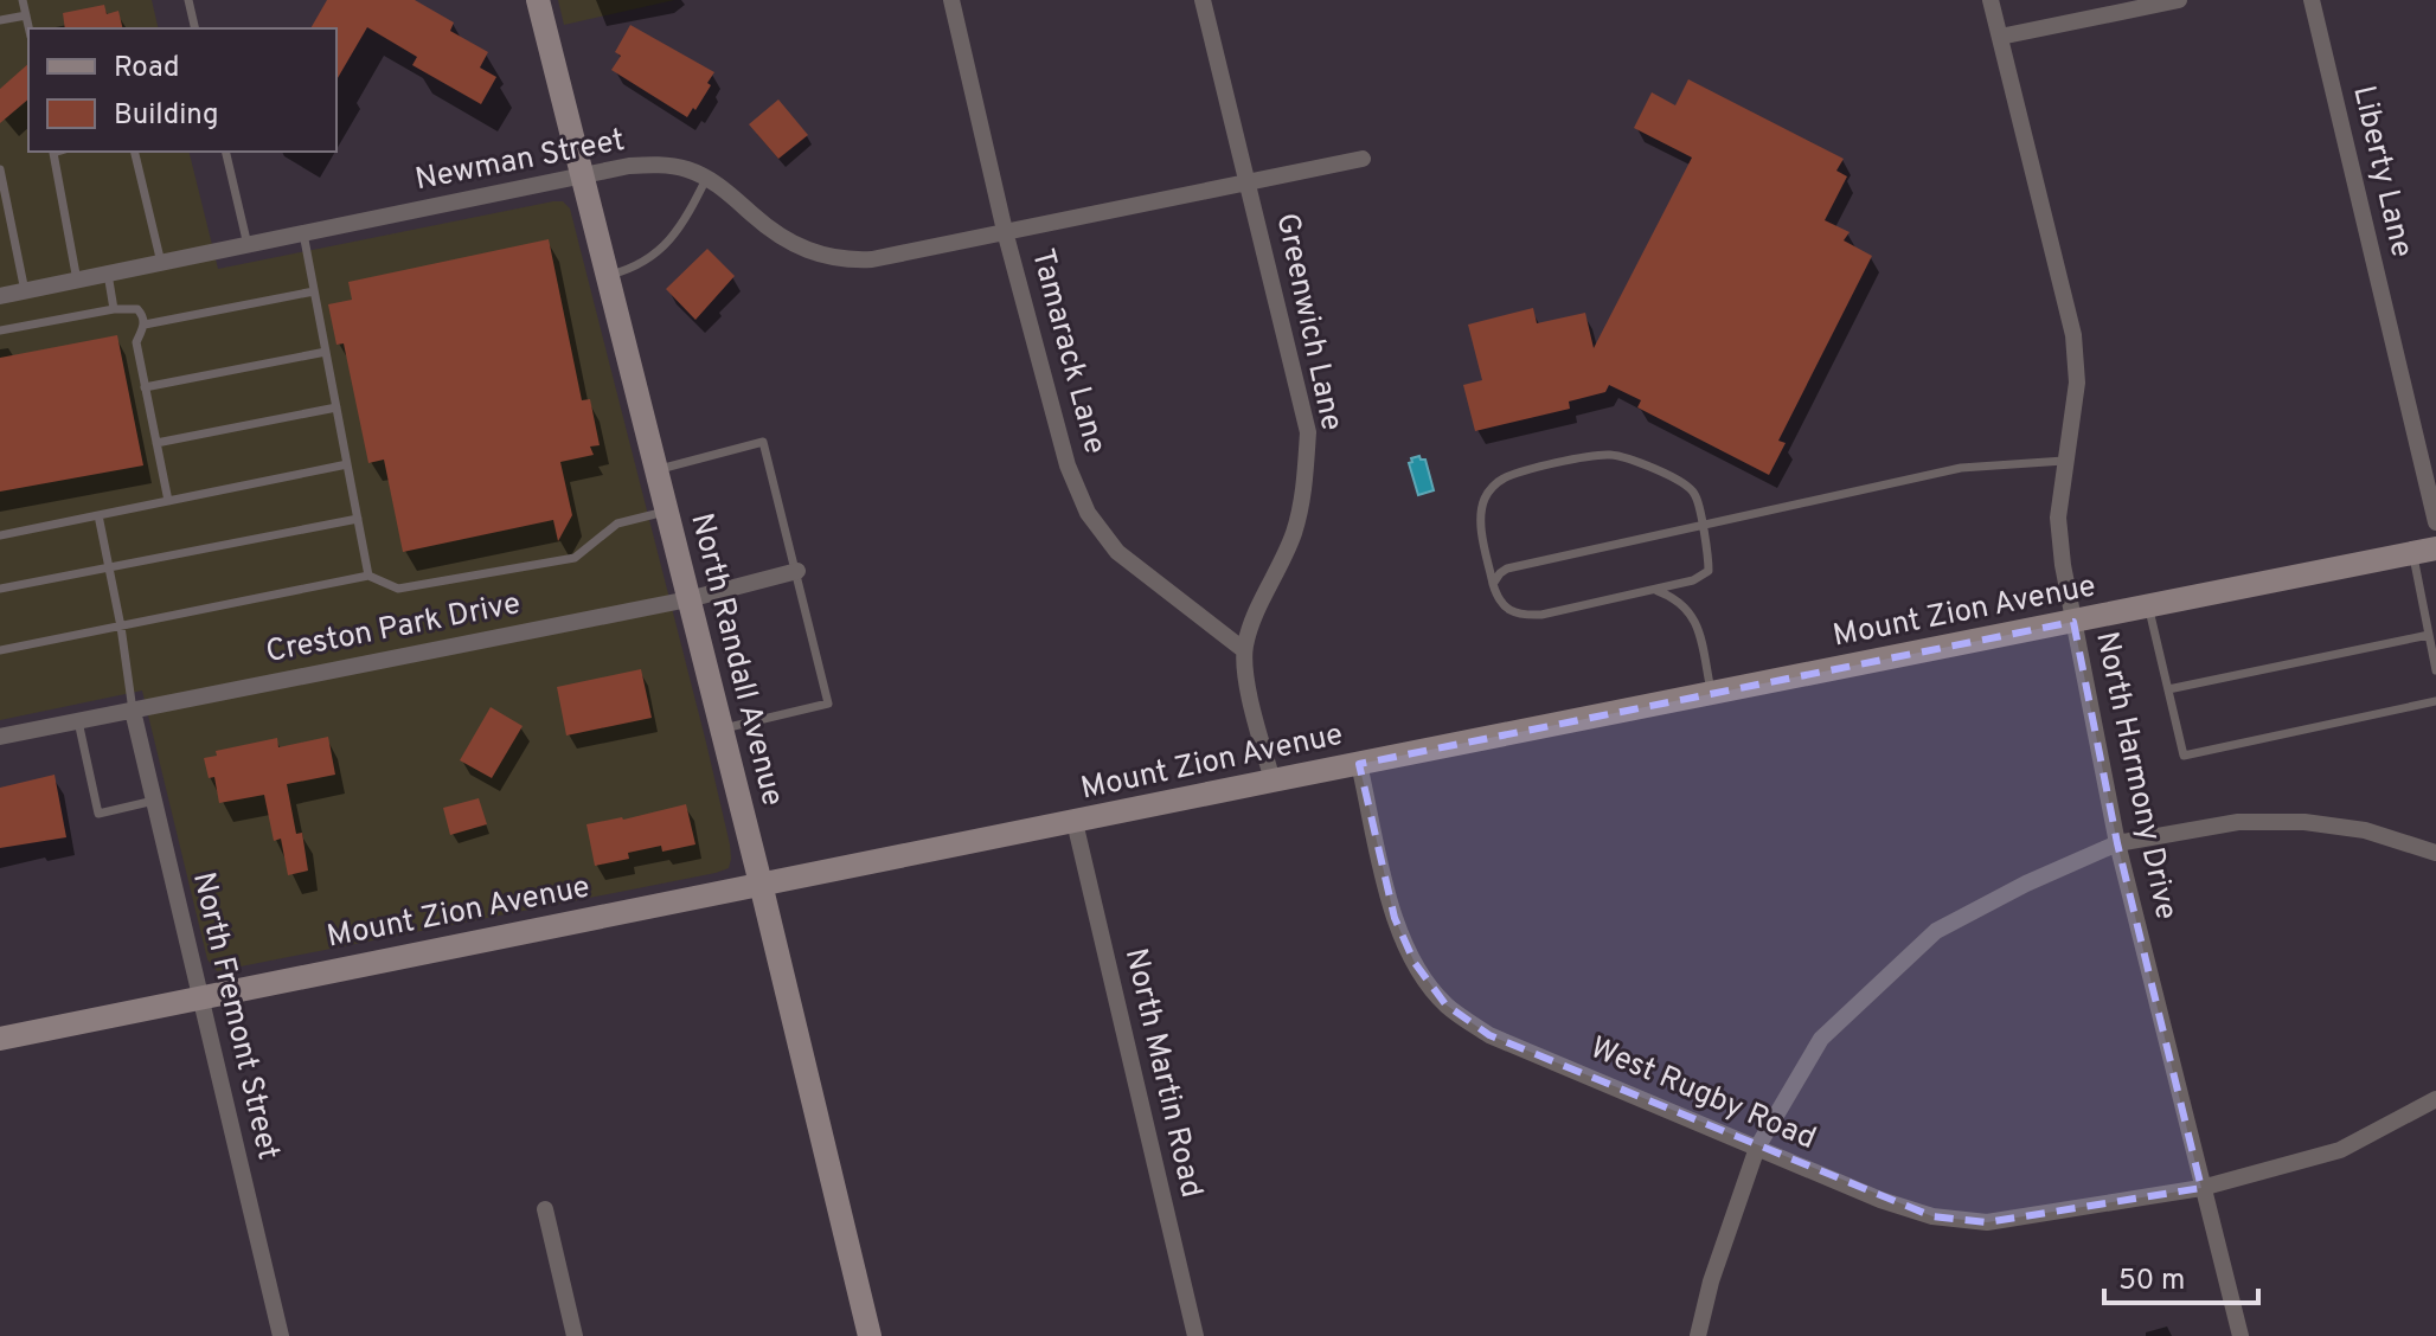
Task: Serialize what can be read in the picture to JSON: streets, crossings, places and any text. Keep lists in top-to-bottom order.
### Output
{
  "streets": {
    "main road": ["Mount Zion Avenue", "North Randall Avenue"],
    "street": [
      "Newman Street",
      "Liberty Lane",
      "Greenwich Lane",
      "Tamarack Lane",
      "Creston Park Drive",
      "North Harmony Drive",
      "North Fremont Street",
      "North Martin Road",
      "West Rugby Road"
    ]
  },
  "crossings": [
    ["Newman Street", "Greenwich Lane"],
    ["Newman Street", "Tamarack Lane"],
    ["Newman Street", "North Randall Avenue"],
    ["Greenwich Lane", "Tamarack Lane"],
    ["Mount Zion Avenue", "North Randall Avenue"],
    ["Mount Zion Avenue", "North Harmony Drive"],
    ["Mount Zion Avenue", "North Fremont Street"],
    ["Mount Zion Avenue", "North Martin Road"],
    ["Mount Zion Avenue", "West Rugby Road"],
    ["Creston Park Drive", "North Randall Avenue"],
    ["Creston Park Drive", "North Fremont Street"],
    ["North Harmony Drive", "West Rugby Road"]
  ],
  "legend": ["Road", "Building"],
  "scale_bar": "50 m"
}
